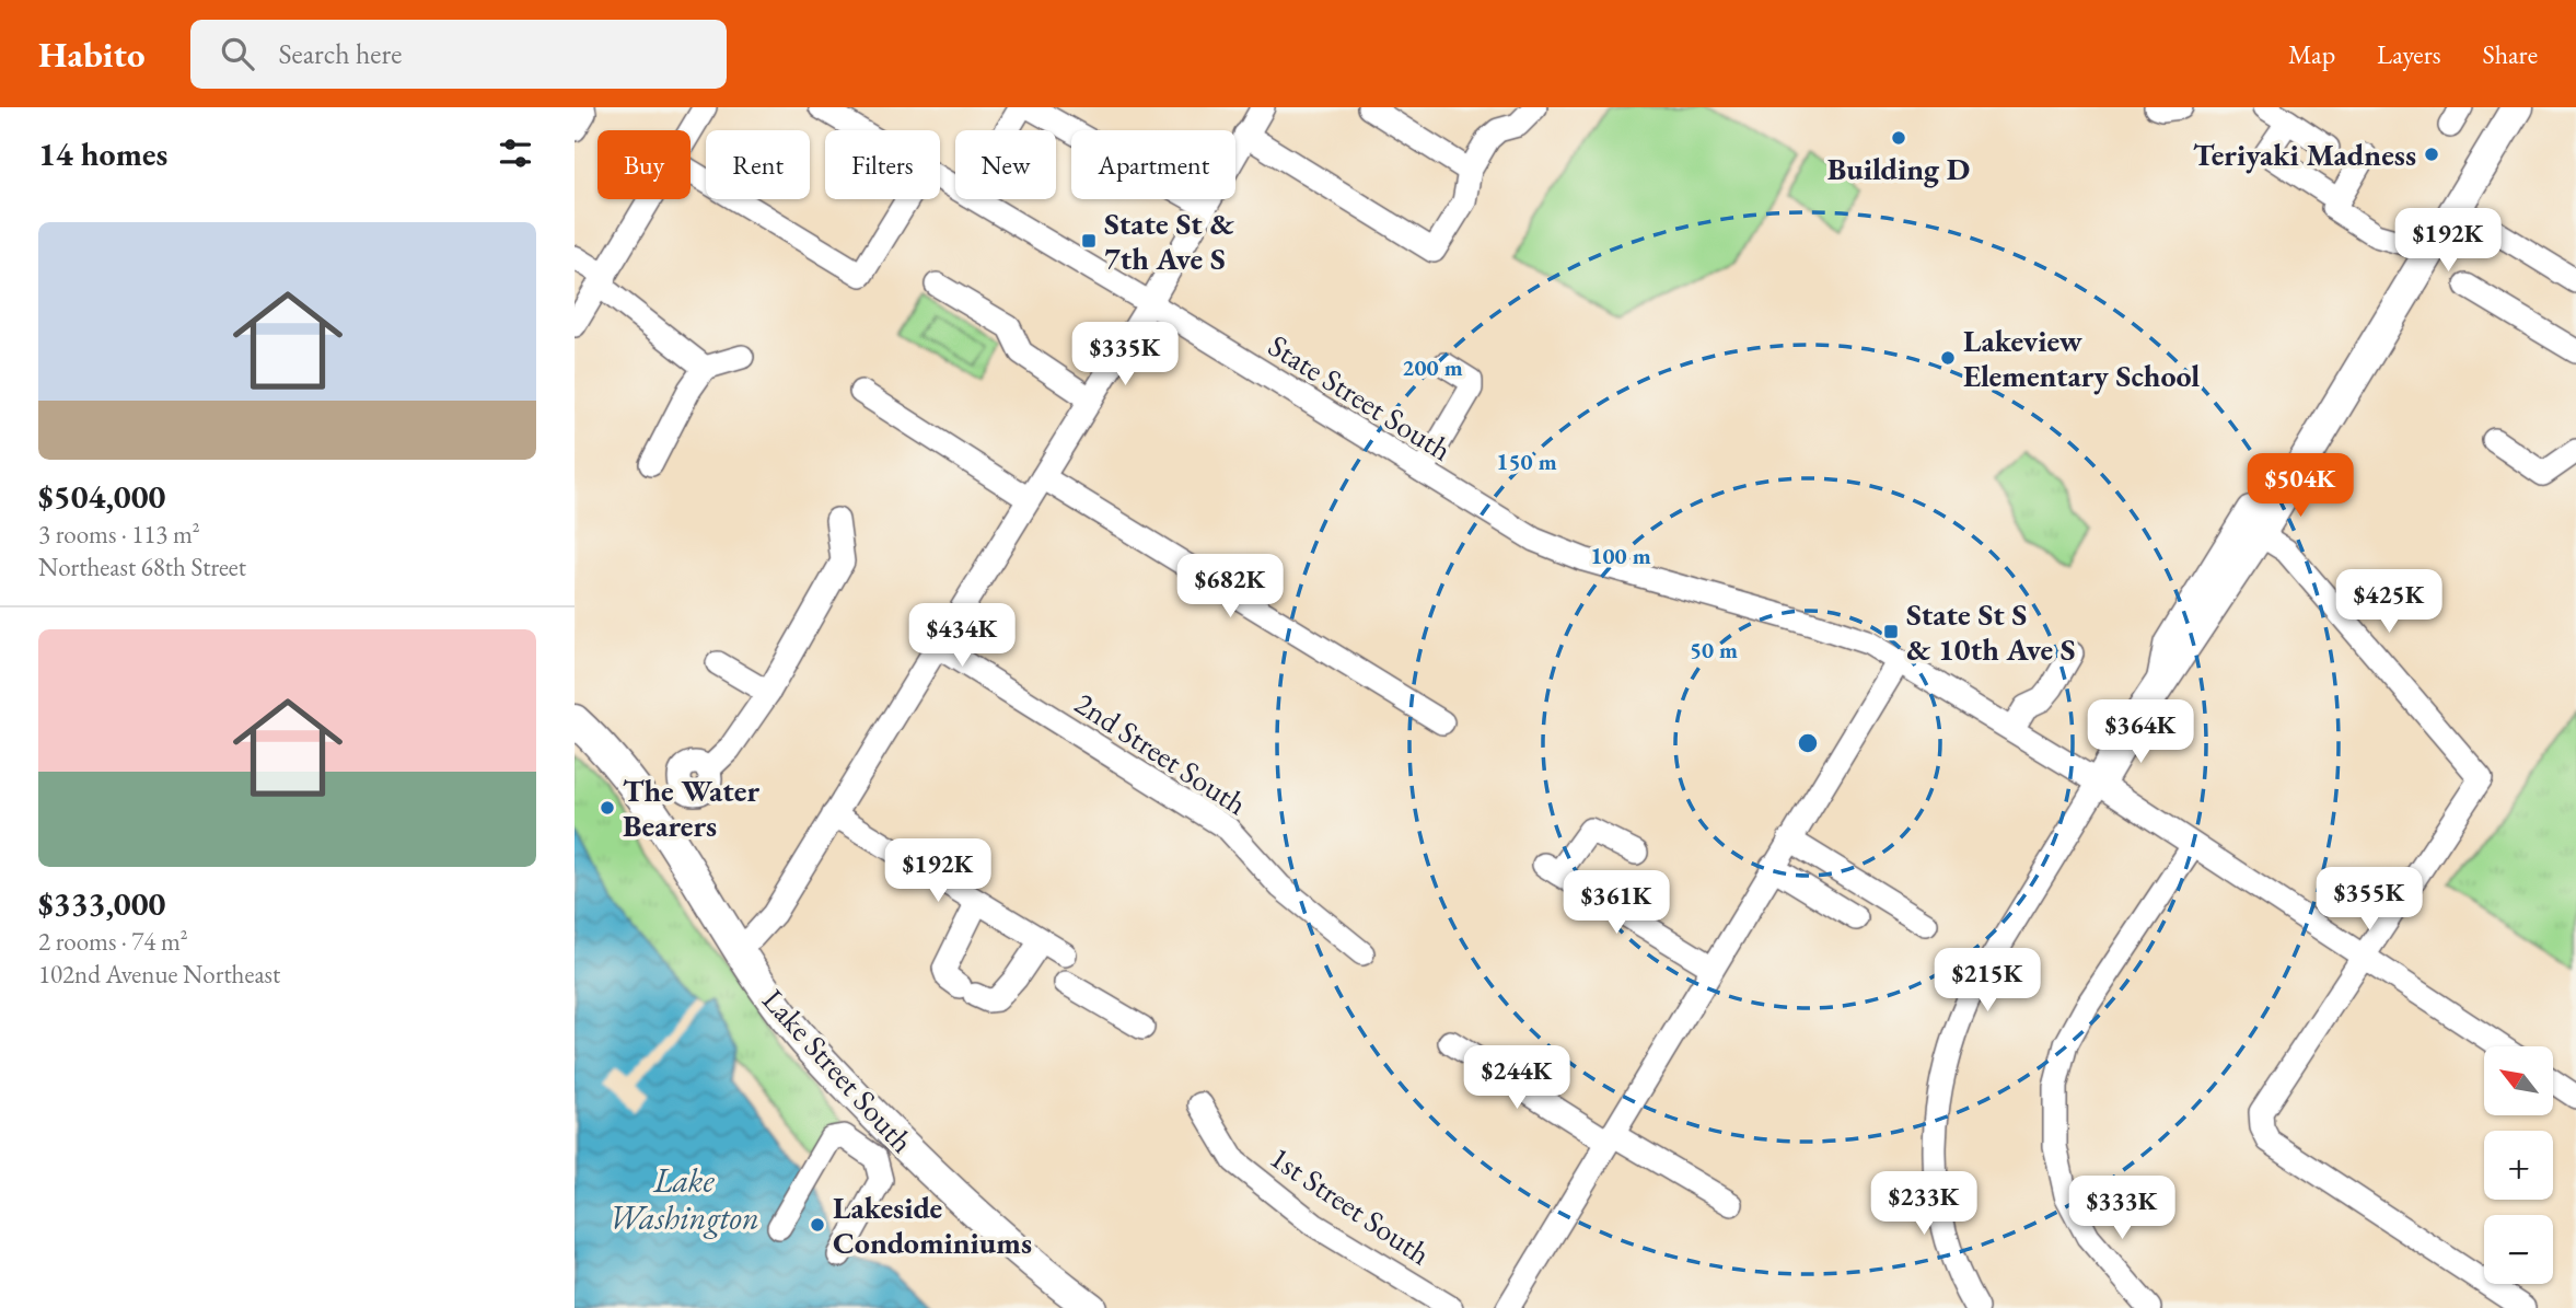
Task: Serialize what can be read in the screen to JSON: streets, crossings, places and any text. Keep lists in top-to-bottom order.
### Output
{
  "streets": {
    "main road": ["Lake Street South"],
    "street": ["State Street South", "2nd Street South", "1st Street South"]
  },
  "water": ["Lake Washington"],
  "places": {
    "other": [
      "Building D",
      "Teriyaki Madness",
      "Lakeview Elementary School",
      "The Water Bearers",
      "Lakeside Condominiums"
    ],
    "transit": ["State St & 7th Ave S", "State St S & 10th Ave S"]
  },
  "north": "top left",
  "page": {
    "header": "Habito",
    "search": "Search here",
    "nav": ["Map", "Layers", "Share"],
    "heading": "14 homes",
    "chip": [
      "Buy",
      "Rent",
      "Filters",
      "New",
      "Apartment"
    ],
    "list": [
      {
        "name": "$504,000",
        "note": "3 rooms · 113 m² · Northeast 68th Street"
      },
      {
        "name": "$333,000",
        "note": "2 rooms · 74 m² · 102nd Avenue Northeast"
      }
    ],
    "price": [
      "$192K",
      "$335K",
      "$504K",
      "$682K",
      "$425K",
      "$434K",
      "$364K",
      "$192K",
      "$355K",
      "$361K",
      "$215K",
      "$244K",
      "$233K",
      "$333K"
    ],
    "map_buttons": ["+", "−"]
  },
  "rings": [
    "200 m",
    "150 m",
    "100 m",
    "50 m"
  ]
}
